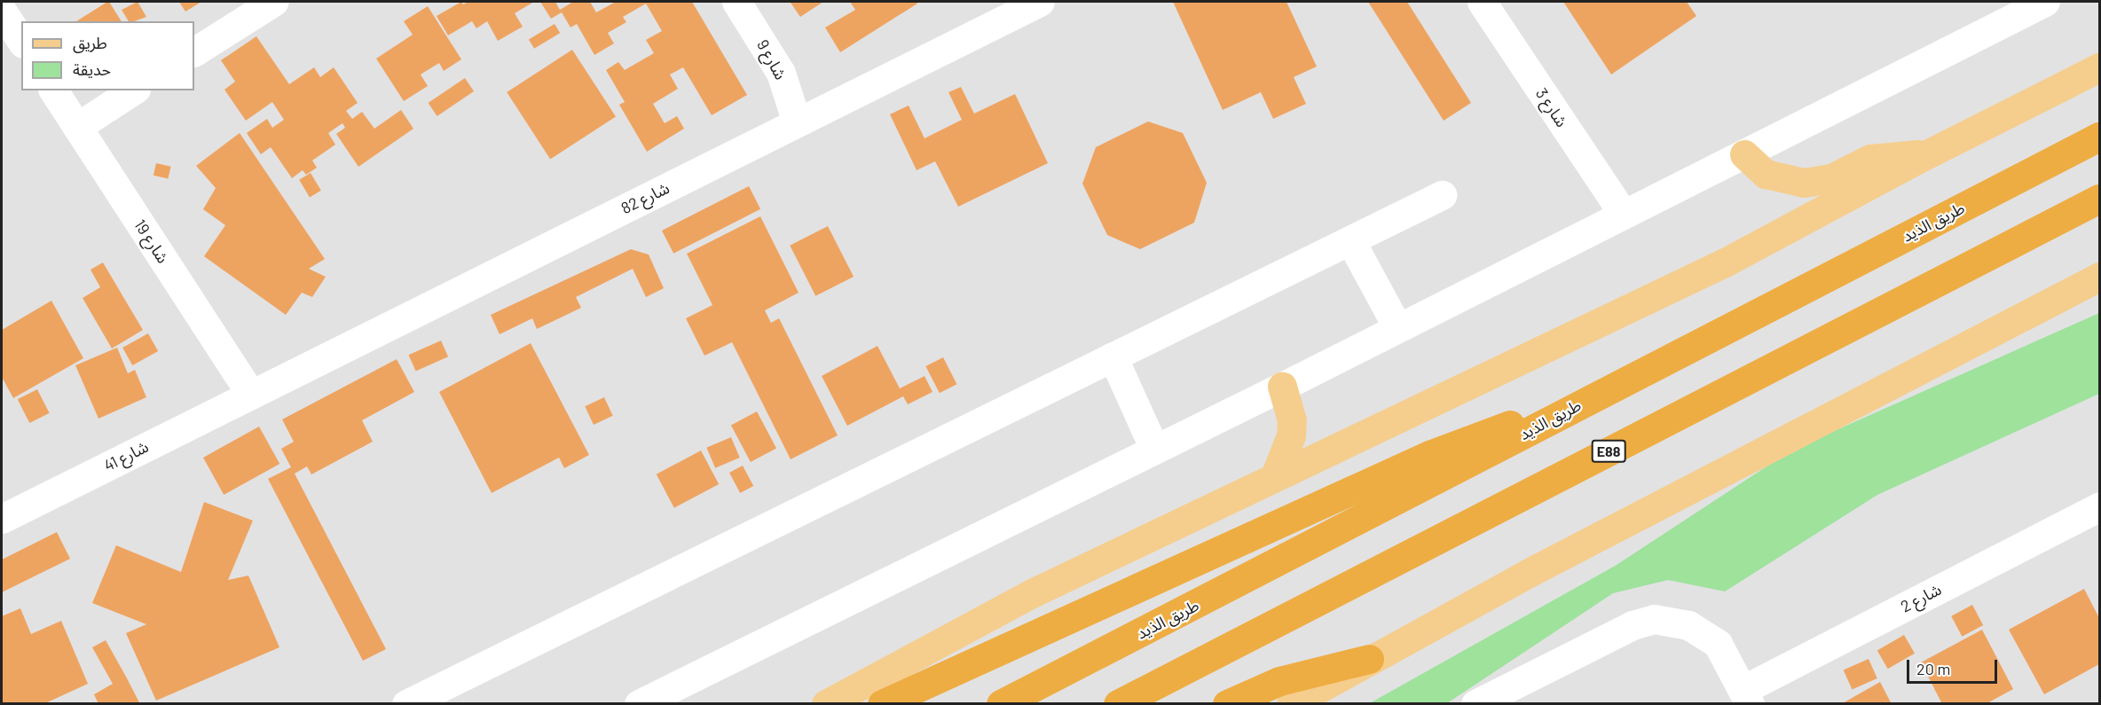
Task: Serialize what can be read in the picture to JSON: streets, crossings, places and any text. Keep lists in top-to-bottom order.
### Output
{
  "streets": {
    "highway": ["طريق الذيد", "E88"],
    "street": [
      "شارع 9",
      "شارع 3",
      "شارع 82",
      "شارع 19",
      "شارع 41",
      "شارع 2"
    ]
  },
  "crossings": [
    ["شارع 9", "شارع 82"],
    ["شارع 82", "شارع 19"],
    ["شارع 82", "شارع 41"],
    ["شارع 19", "شارع 41"]
  ],
  "legend": ["طريق", "حديقة"],
  "scale_bar": "20 m"
}
